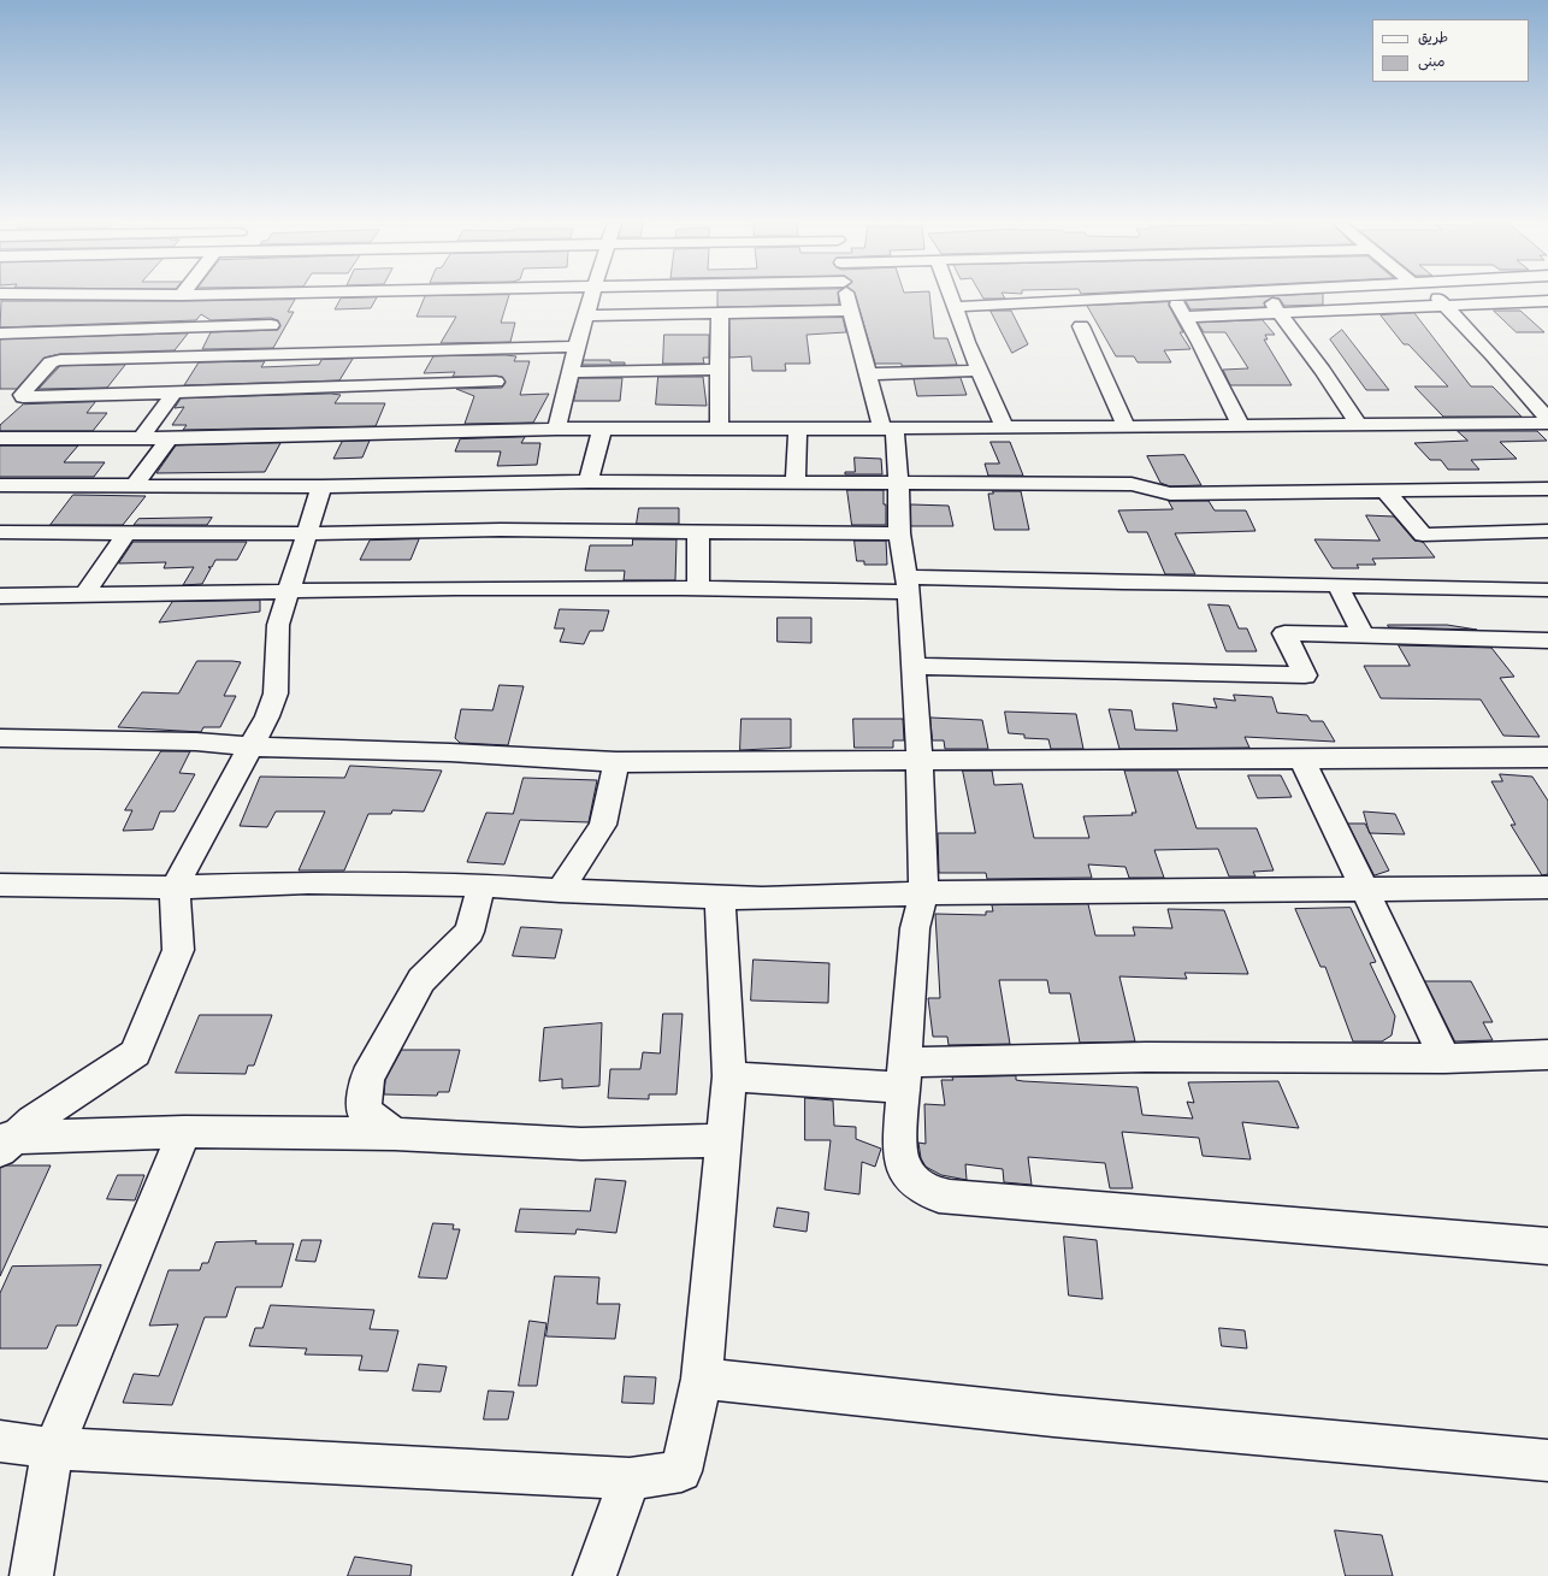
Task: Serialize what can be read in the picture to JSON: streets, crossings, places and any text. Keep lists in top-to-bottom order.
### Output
{
  "legend": ["طريق", "مبنى"]
}
